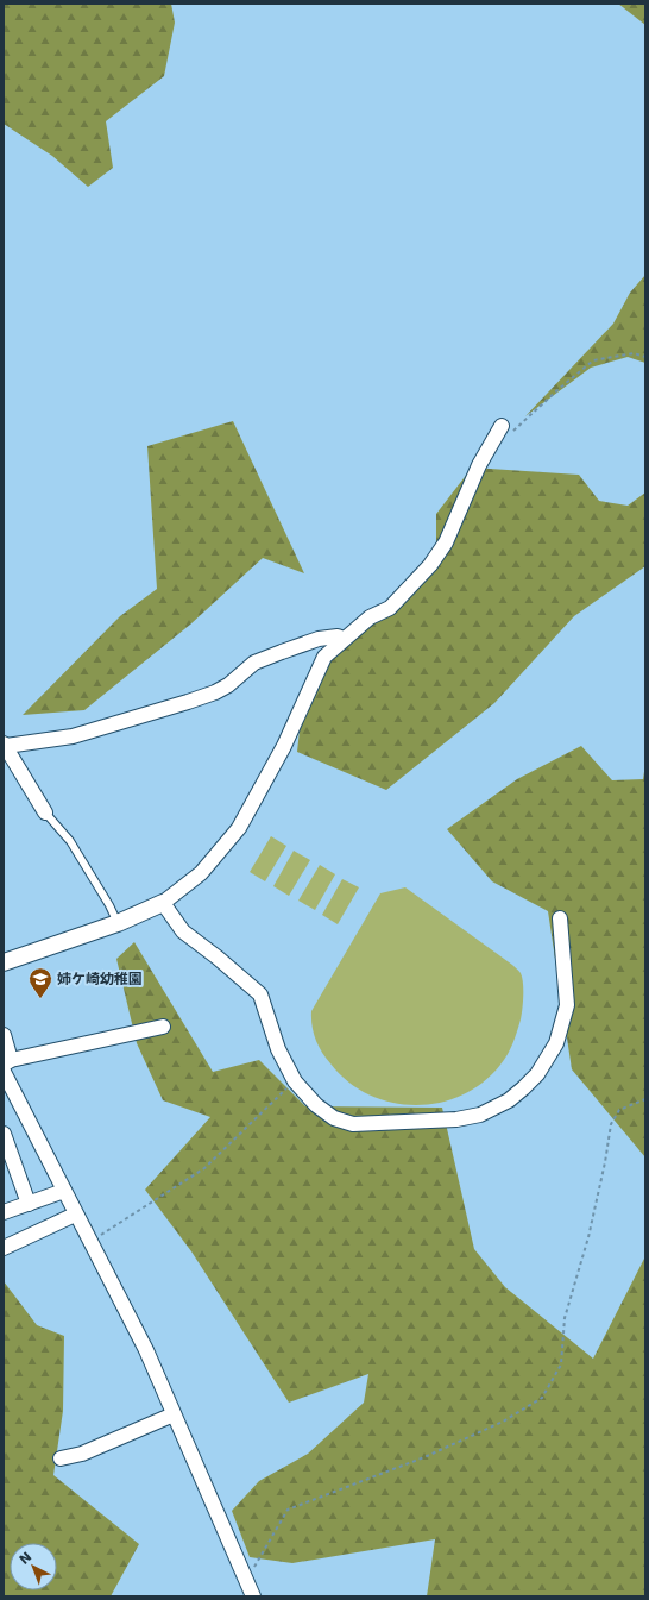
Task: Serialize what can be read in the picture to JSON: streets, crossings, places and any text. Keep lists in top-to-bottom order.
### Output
{
  "places": {
    "school or university": ["姉ケ崎幼稚園"]
  },
  "north": "top left"
}
